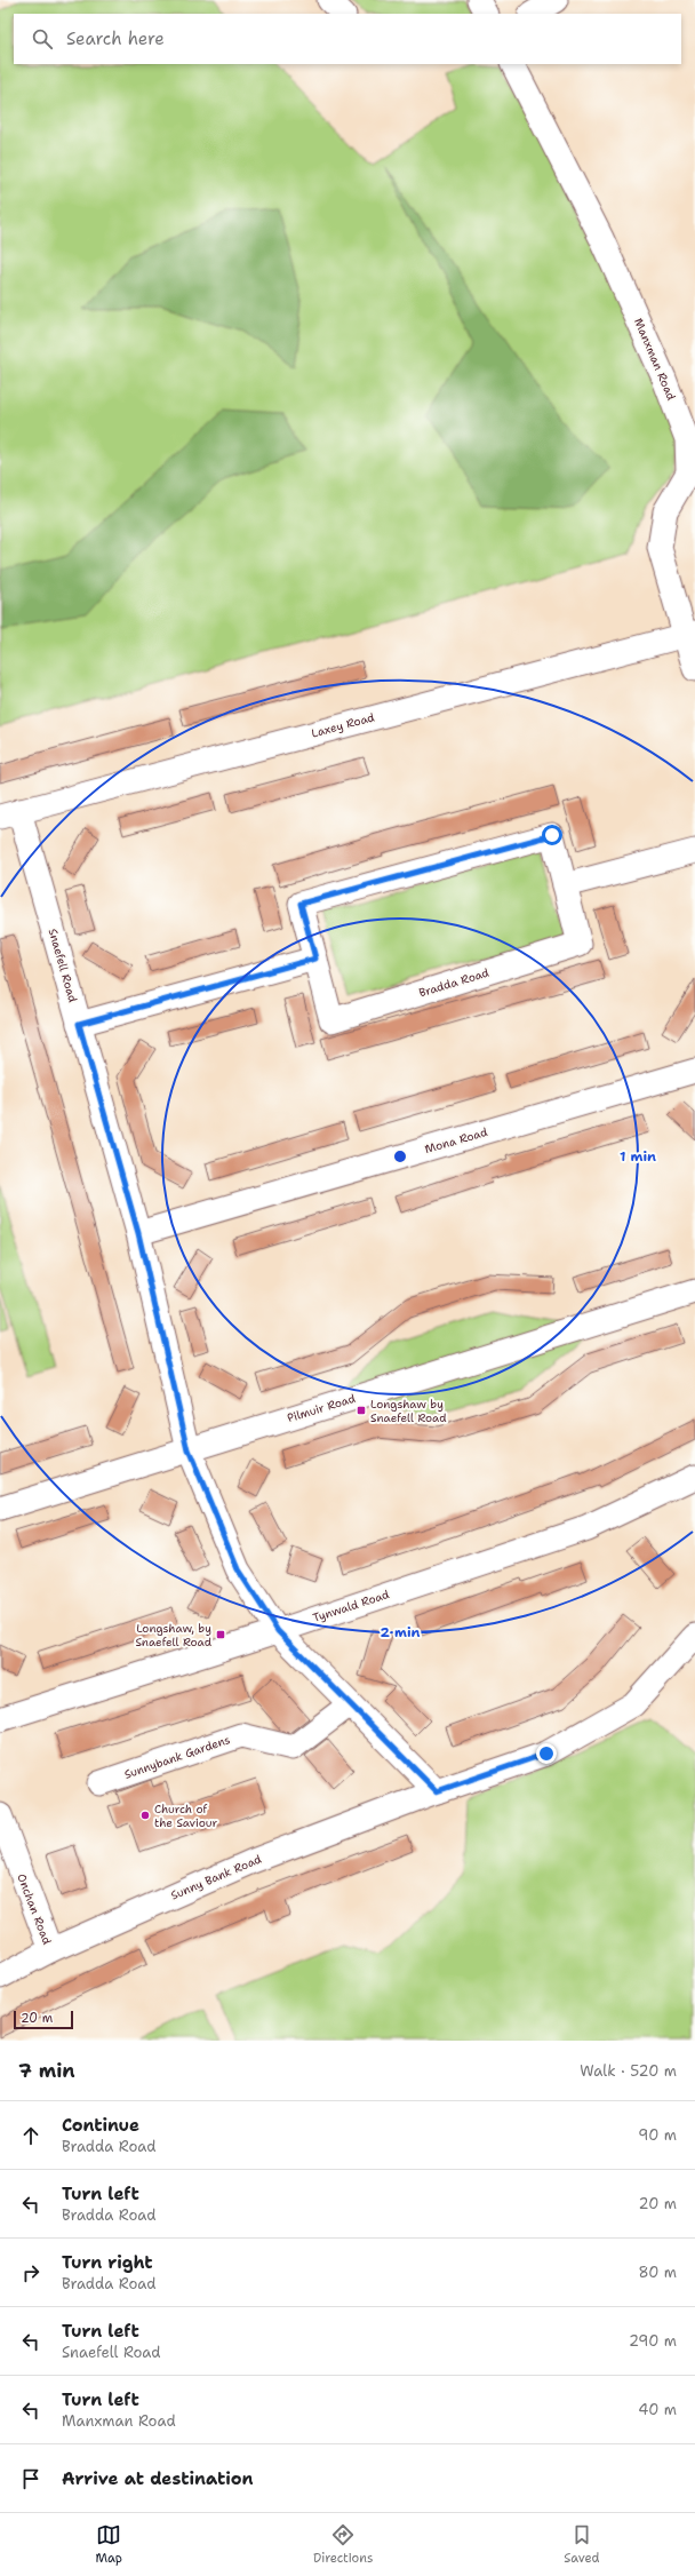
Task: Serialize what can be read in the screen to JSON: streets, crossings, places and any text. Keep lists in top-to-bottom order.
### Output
{
  "streets": {
    "street": [
      "Manxman Road",
      "Laxey Road",
      "Snaefell Road",
      "Bradda Road",
      "Mona Road",
      "Pilmuir Road",
      "Tynwald Road",
      "Sunnybank Gardens",
      "Sunny Bank Road",
      "Onchan Road"
    ]
  },
  "crossings": [
    ["Manxman Road", "Laxey Road"],
    ["Laxey Road", "Snaefell Road"],
    ["Snaefell Road", "Mona Road"],
    ["Snaefell Road", "Pilmuir Road"],
    ["Snaefell Road", "Tynwald Road"],
    ["Snaefell Road", "Sunnybank Gardens"],
    ["Snaefell Road", "Sunny Bank Road"],
    ["Sunny Bank Road", "Onchan Road"]
  ],
  "places": {
    "transit": ["Longshaw by Snaefell Road", "Longshaw, by Snaefell Road"],
    "other": ["Church of the Saviour"]
  },
  "scale_bar": "20 m",
  "page": {
    "search": "Search here",
    "scale": "20 m",
    "heading": ["7 min", "Walk · 520 m"],
    "list": [
      ["Continue", "Bradda Road", "90 m"],
      ["Turn left", "Bradda Road", "20 m"],
      ["Turn right", "Bradda Road", "80 m"],
      ["Turn left", "Snaefell Road", "290 m"],
      ["Turn left", "Manxman Road", "40 m"],
      "Arrive at destination"
    ],
    "nav": ["Map", "Directions", "Saved"]
  },
  "rings": ["1 min", "2 min"]
}
